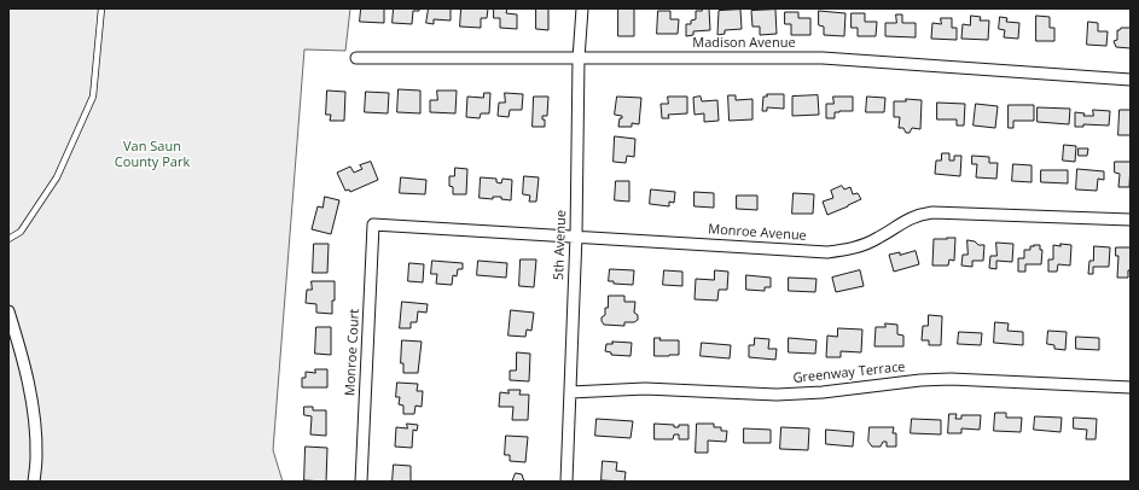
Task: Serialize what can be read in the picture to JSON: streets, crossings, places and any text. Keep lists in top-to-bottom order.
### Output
{
  "streets": {
    "street": [
      "Madison Avenue",
      "Monroe Avenue",
      "5th Avenue",
      "Monroe Court",
      "Greenway Terrace"
    ]
  },
  "crossings": [
    ["Madison Avenue", "5th Avenue"],
    ["Monroe Avenue", "5th Avenue"],
    ["Monroe Avenue", "Monroe Court"],
    ["5th Avenue", "Greenway Terrace"]
  ],
  "parks": ["Van Saun County Park"]
}
